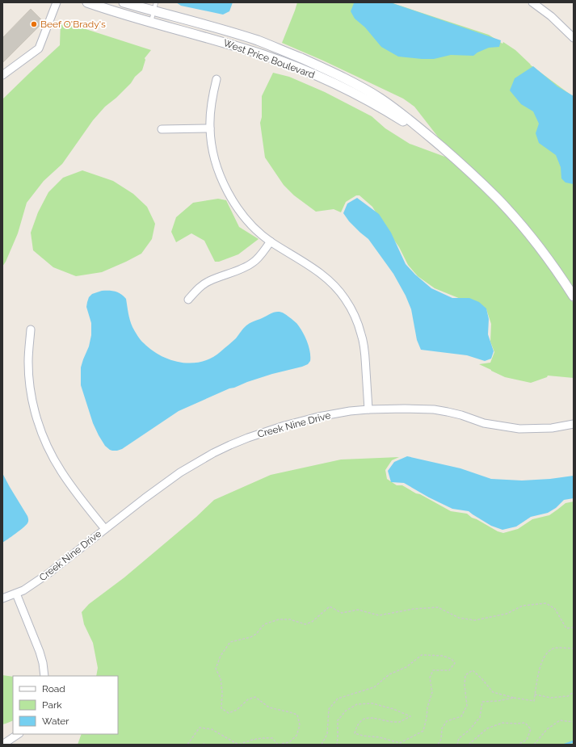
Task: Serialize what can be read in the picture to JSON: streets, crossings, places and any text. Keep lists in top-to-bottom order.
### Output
{
  "streets": {
    "street": ["West Price Boulevard", "Creek Nine Drive"]
  },
  "places": ["Beef O'Brady's"],
  "legend": ["Road", "Park", "Water"]
}
